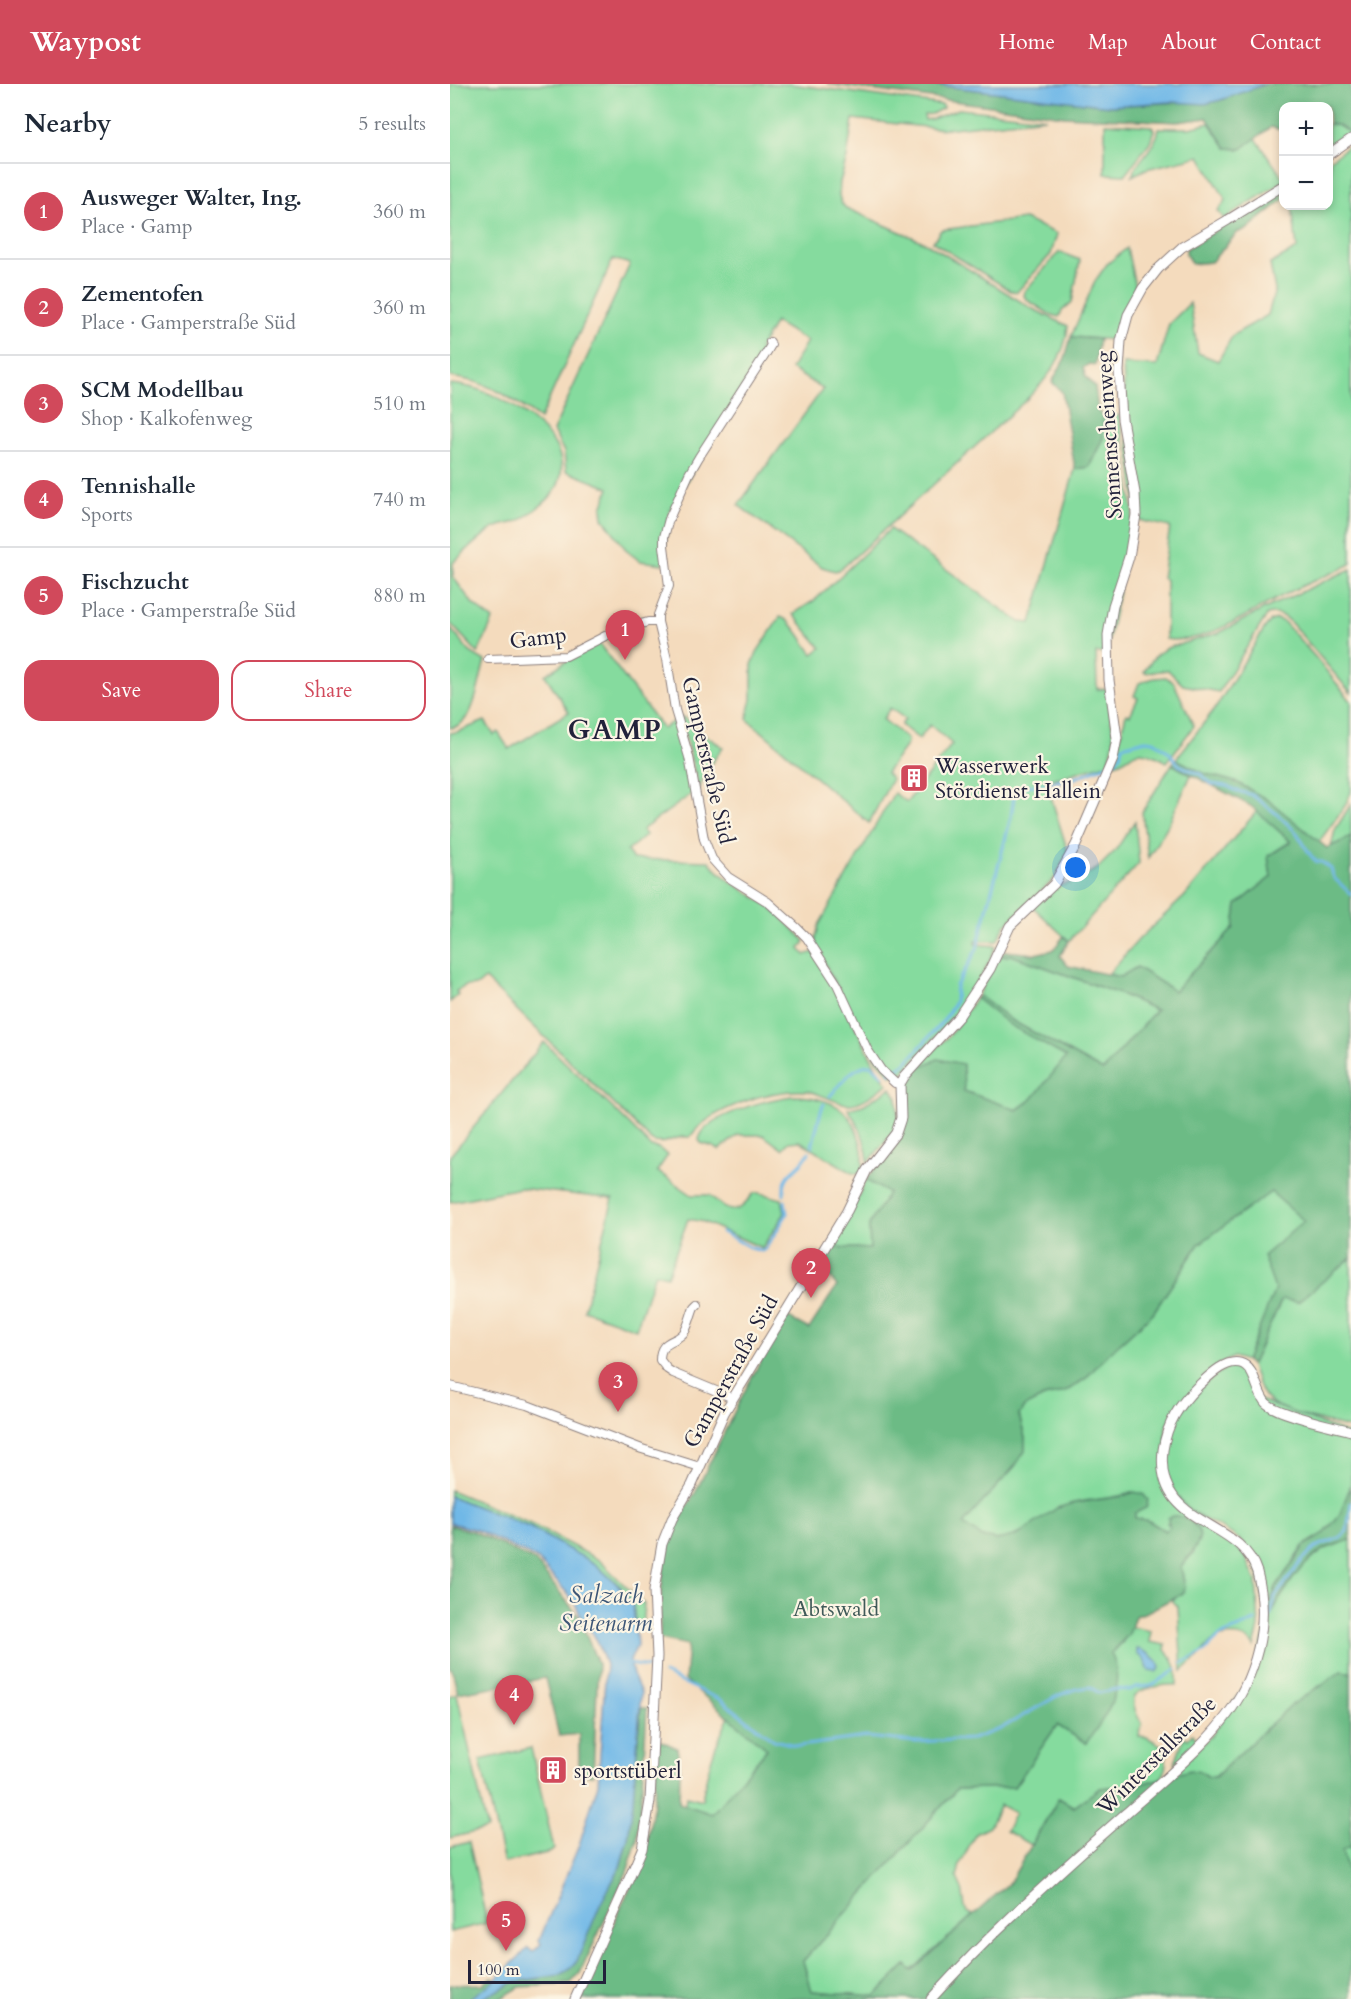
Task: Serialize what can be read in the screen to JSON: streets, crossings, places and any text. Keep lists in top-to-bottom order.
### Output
{
  "streets": {
    "street": [
      "Sonnenscheinweg",
      "Gamp",
      "Gamperstraße Süd",
      "Winterstallstraße"
    ]
  },
  "crossings": [
    ["Sonnenscheinweg", "Gamperstraße Süd"],
    ["Gamp", "Gamperstraße Süd"]
  ],
  "districts": ["GAMP"],
  "water": ["Salzach Seitenarm"],
  "parks": ["Abtswald"],
  "places": {
    "building": ["Wasserwerk Stördienst Hallein", "sportstüberl"]
  },
  "scale_bar": "100 m",
  "page": {
    "header": "Waypost",
    "nav": [
      "Home",
      "Map",
      "About",
      "Contact"
    ],
    "heading": ["Nearby", "5 results"],
    "map_buttons": ["+", "−"],
    "list": [
      {
        "mark": "1",
        "name": "Ausweger Walter, Ing.",
        "note": "Place · Gamp",
        "value": "360 m"
      },
      {
        "mark": "2",
        "name": "Zementofen",
        "note": "Place · Gamperstraße Süd",
        "value": "360 m"
      },
      {
        "mark": "3",
        "name": "SCM Modellbau",
        "note": "Shop · Kalkofenweg",
        "value": "510 m"
      },
      {
        "mark": "4",
        "name": "Tennishalle",
        "note": "Sports",
        "value": "740 m"
      },
      {
        "mark": "5",
        "name": "Fischzucht",
        "note": "Place · Gamperstraße Süd",
        "value": "880 m"
      }
    ],
    "pins": [
      "1",
      "2",
      "3",
      "4",
      "5"
    ],
    "buttons": ["Save", "Share"],
    "scale": "100 m"
  }
}
